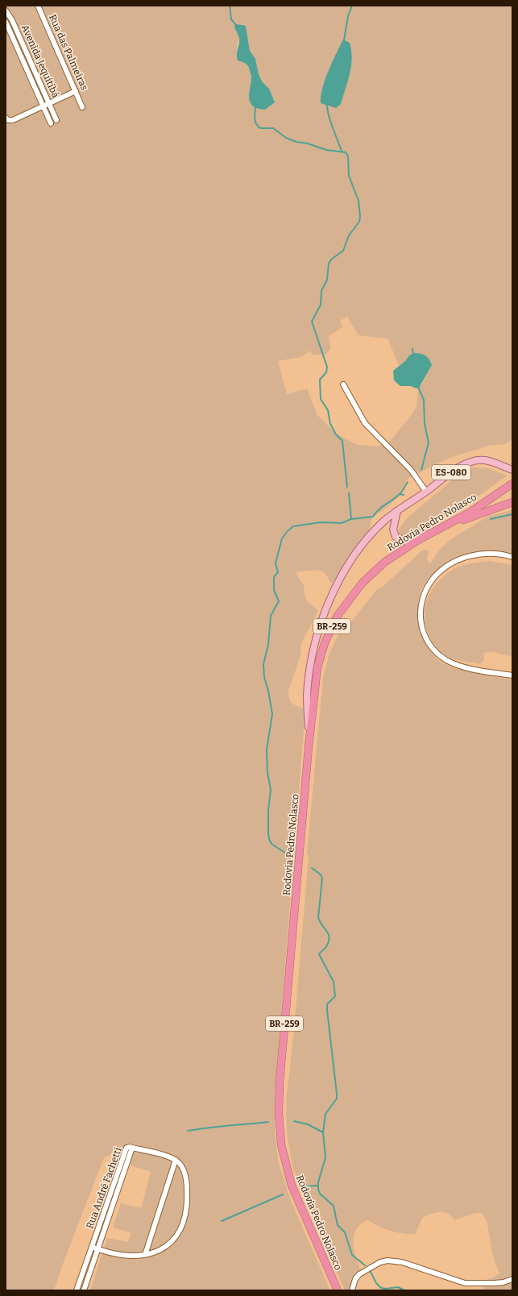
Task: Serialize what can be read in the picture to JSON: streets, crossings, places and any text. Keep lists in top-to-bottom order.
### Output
{
  "streets": {
    "highway": ["Rodovia Pedro Nolasco", "BR-259"],
    "main road": ["ES-080"],
    "street": ["Rua das Palmeiras", "Avenida Jequitibá", "Rua André Fachetti"]
  }
}
